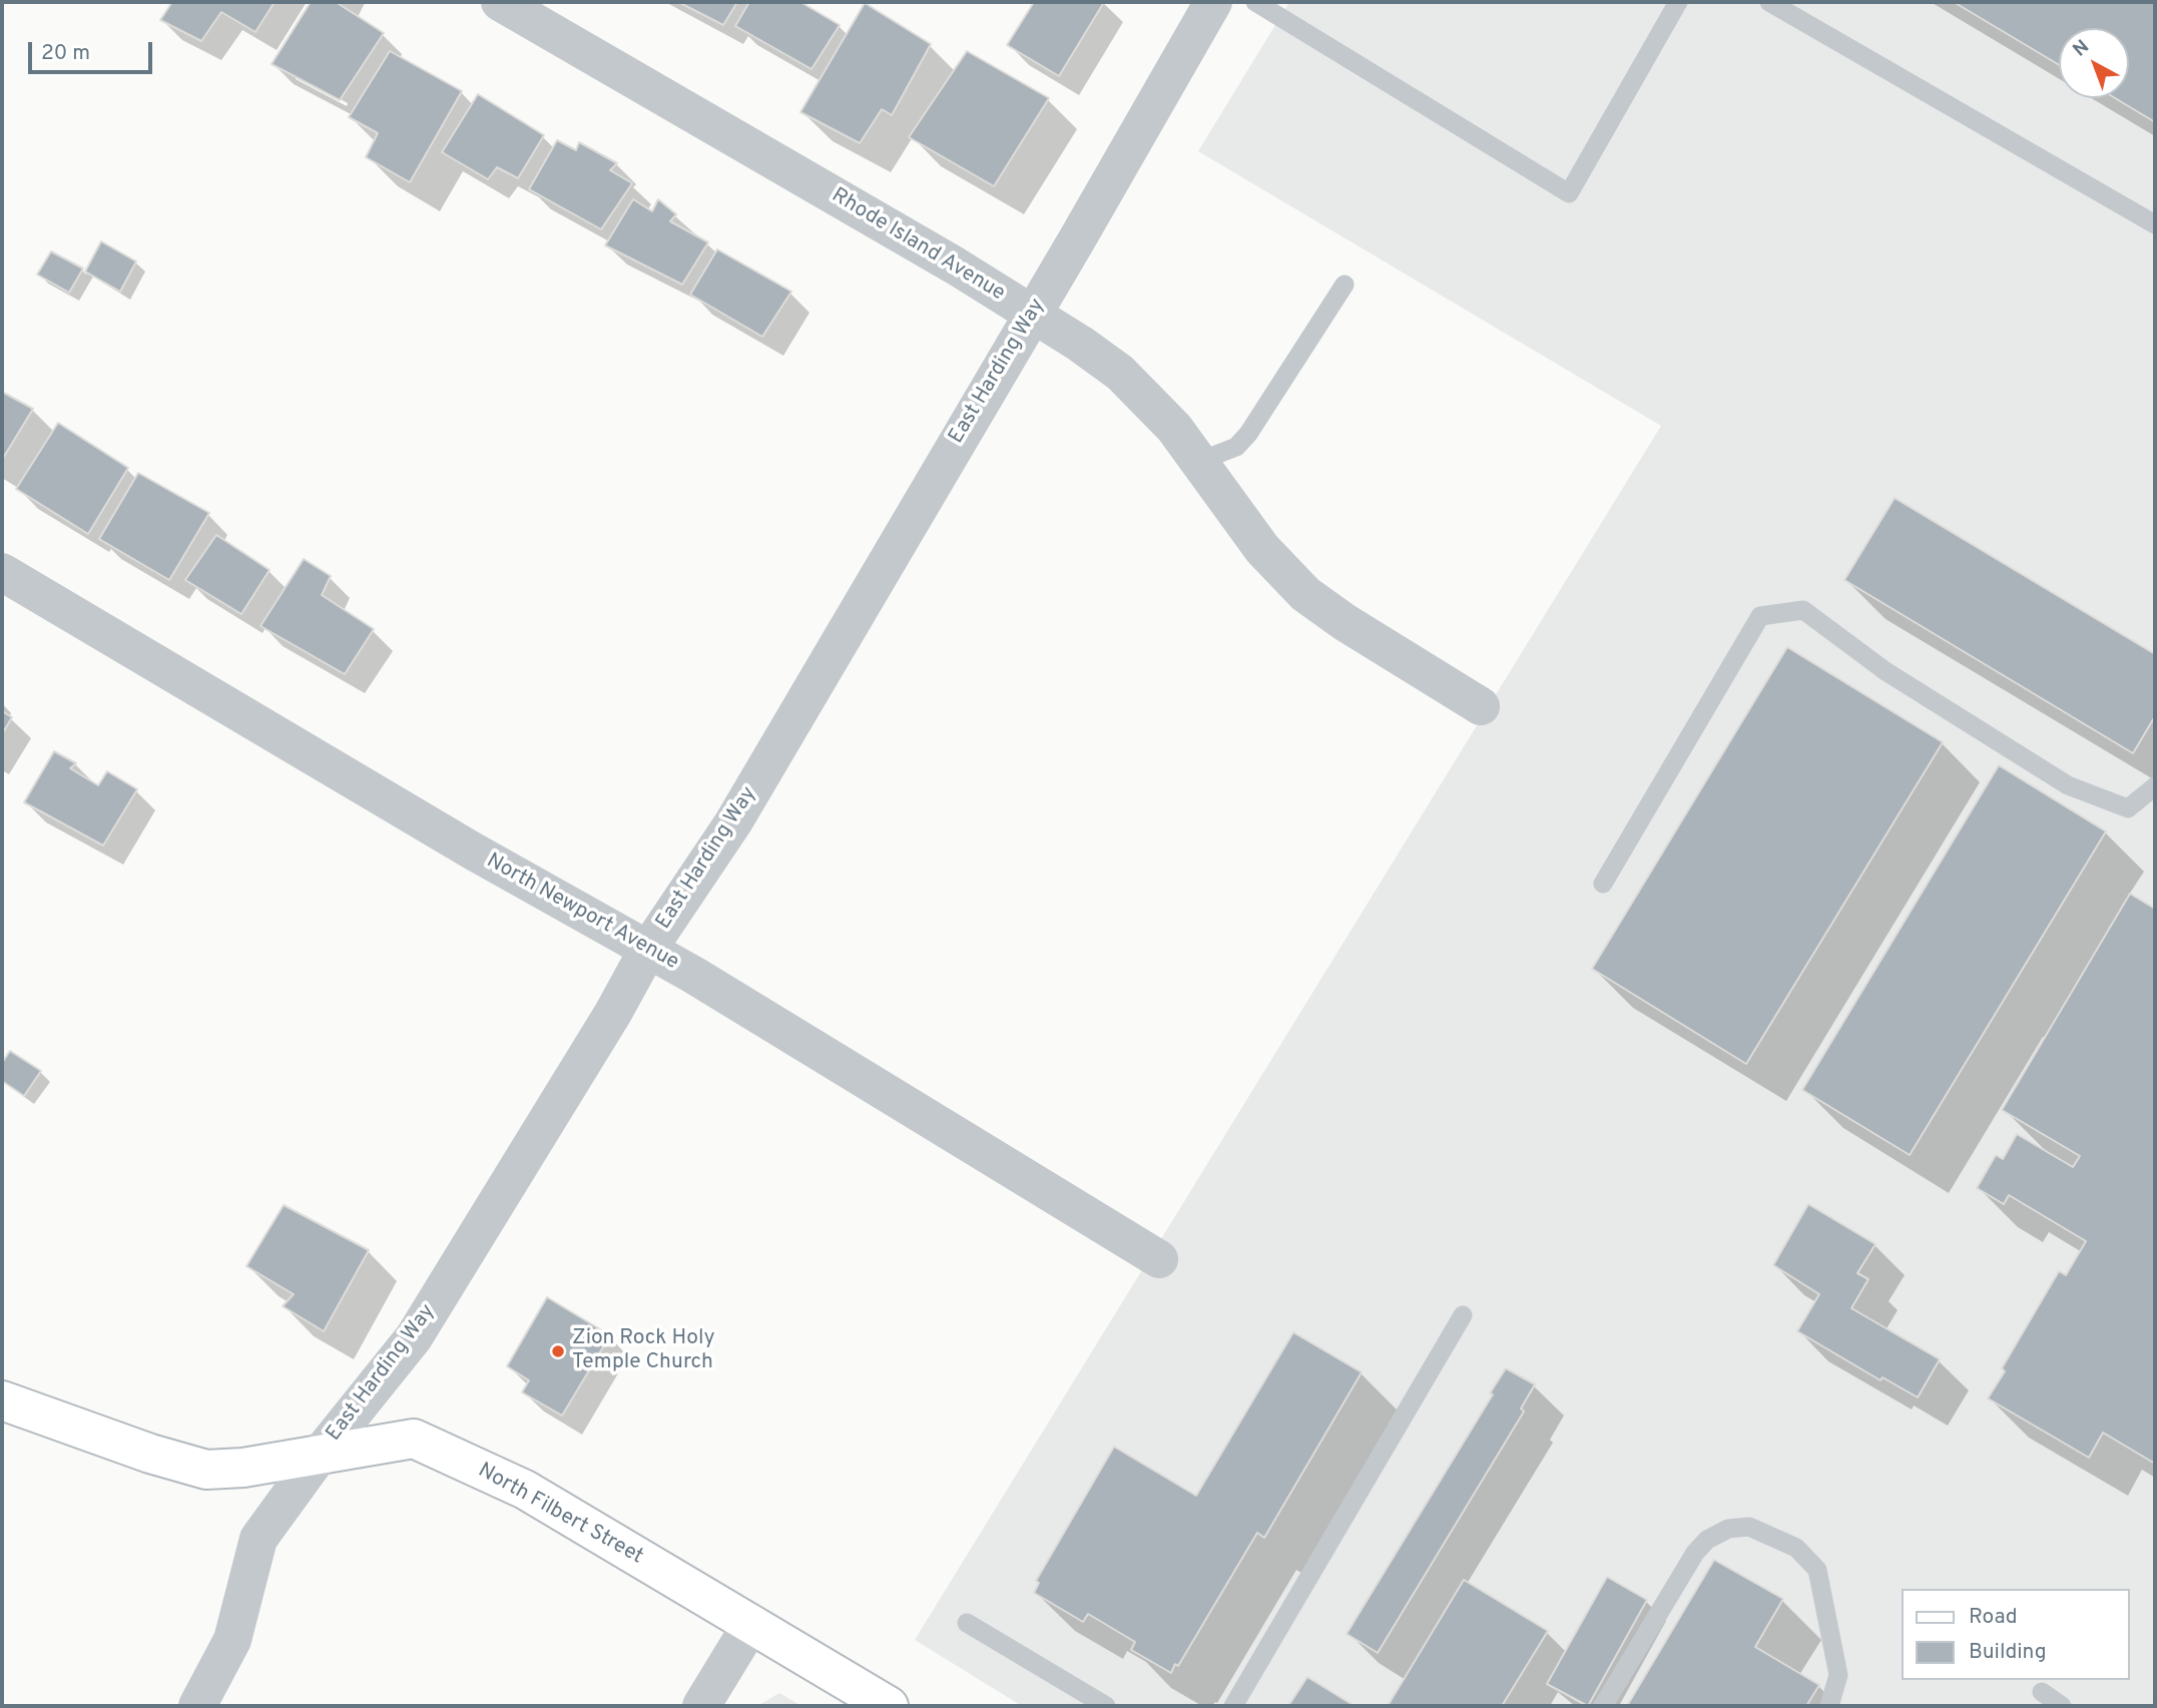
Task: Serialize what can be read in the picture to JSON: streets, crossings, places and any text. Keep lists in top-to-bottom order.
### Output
{
  "streets": {
    "street": [
      "Rhode Island Avenue",
      "East Harding Way",
      "North Newport Avenue",
      "North Filbert Street"
    ]
  },
  "crossings": [
    ["Rhode Island Avenue", "East Harding Way"],
    ["East Harding Way", "North Newport Avenue"],
    ["East Harding Way", "North Filbert Street"]
  ],
  "places": ["Zion Rock Holy Temple Church"],
  "legend": ["Road", "Building"],
  "scale_bar": "20 m",
  "north": "top left"
}
